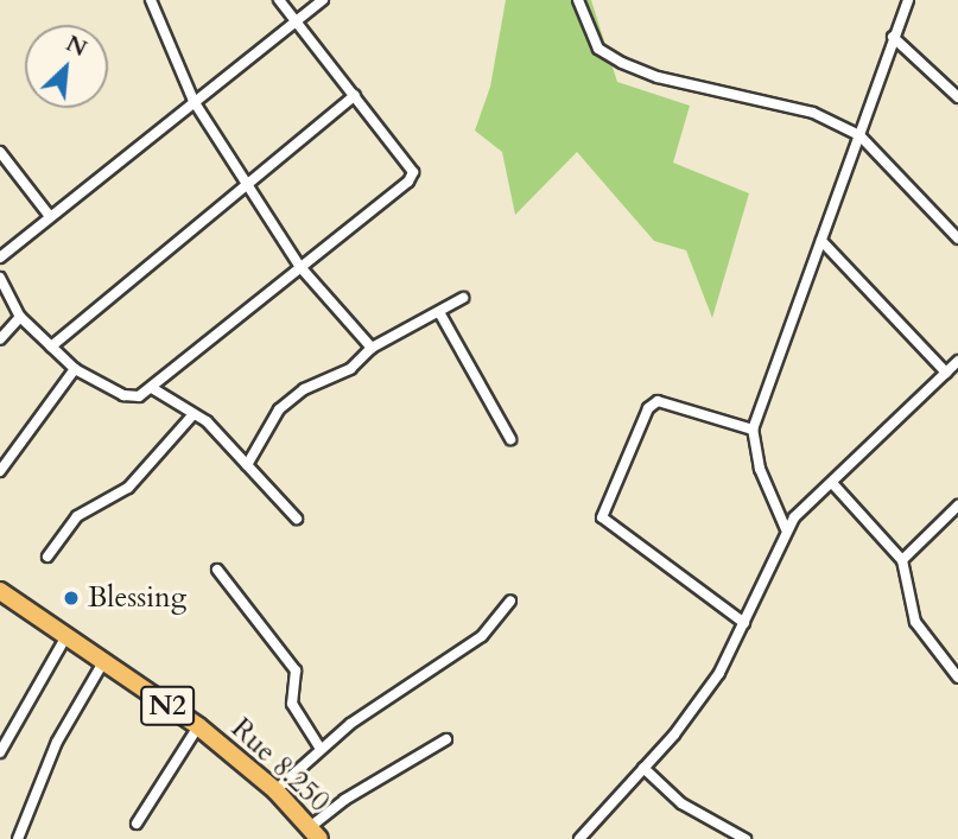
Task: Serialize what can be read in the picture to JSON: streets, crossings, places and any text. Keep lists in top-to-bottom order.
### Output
{
  "streets": {
    "highway": ["N2", "Rue 8.250"]
  },
  "places": ["Blessing"],
  "north": "top right"
}
